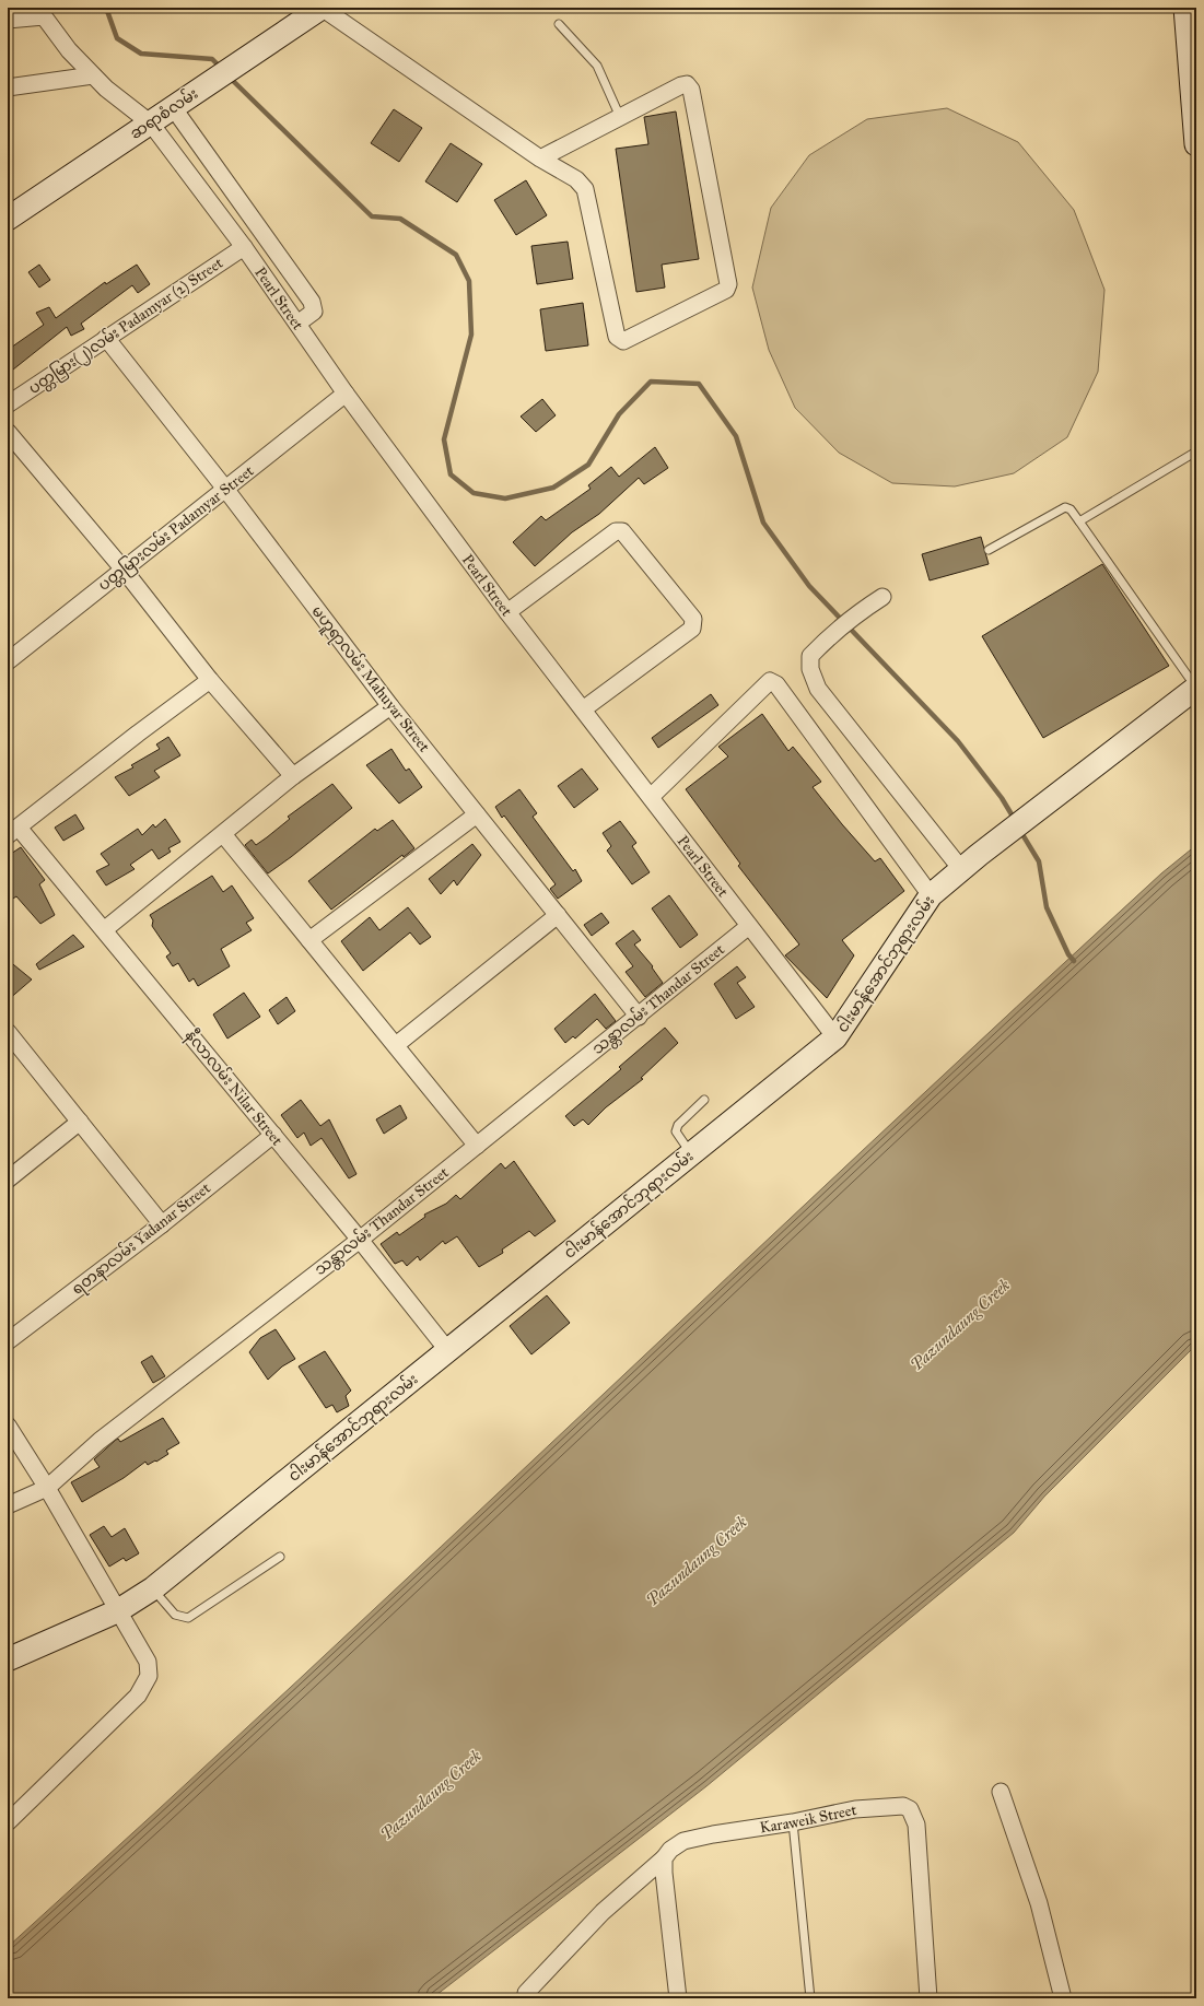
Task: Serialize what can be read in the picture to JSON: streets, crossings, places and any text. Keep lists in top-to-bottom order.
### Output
{
  "streets": {
    "main road": ["ဆရာစံလမ်း", "ငါးမာန်အောင်ဘုရားလမ်း"],
    "street": [
      "Pearl Street",
      "ပတ္တမြား(၂)လမ်း Padamyar (2) Street",
      "ပတ္တမြားလမ်း Padamyar Street",
      "မဟူရာလမ်း Mahuyar Street",
      "သန္တာလမ်း Thandar Street",
      "နီလာလမ်း Nilar Street",
      "ရတနာလမ်း Yadanar Street",
      "Karaweik Street"
    ]
  },
  "crossings": [
    ["ဆရာစံလမ်း", "Pearl Street"],
    ["Pearl Street", "ပတ္တမြား(၂)လမ်း Padamyar (2) Street"],
    ["Pearl Street", "ပတ္တမြားလမ်း Padamyar Street"],
    ["Pearl Street", "ငါးမာန်အောင်ဘုရားလမ်း"],
    ["Pearl Street", "သန္တာလမ်း Thandar Street"],
    ["ပတ္တမြား(၂)လမ်း Padamyar (2) Street", "မဟူရာလမ်း Mahuyar Street"],
    ["ပတ္တမြားလမ်း Padamyar Street", "မဟူရာလမ်း Mahuyar Street"],
    ["မဟူရာလမ်း Mahuyar Street", "သန္တာလမ်း Thandar Street"],
    ["ငါးမာန်အောင်ဘုရားလမ်း", "နီလာလမ်း Nilar Street"],
    ["သန္တာလမ်း Thandar Street", "နီလာလမ်း Nilar Street"],
    ["နီလာလမ်း Nilar Street", "ရတနာလမ်း Yadanar Street"]
  ],
  "water": ["Pazundaung Creek"]
}
